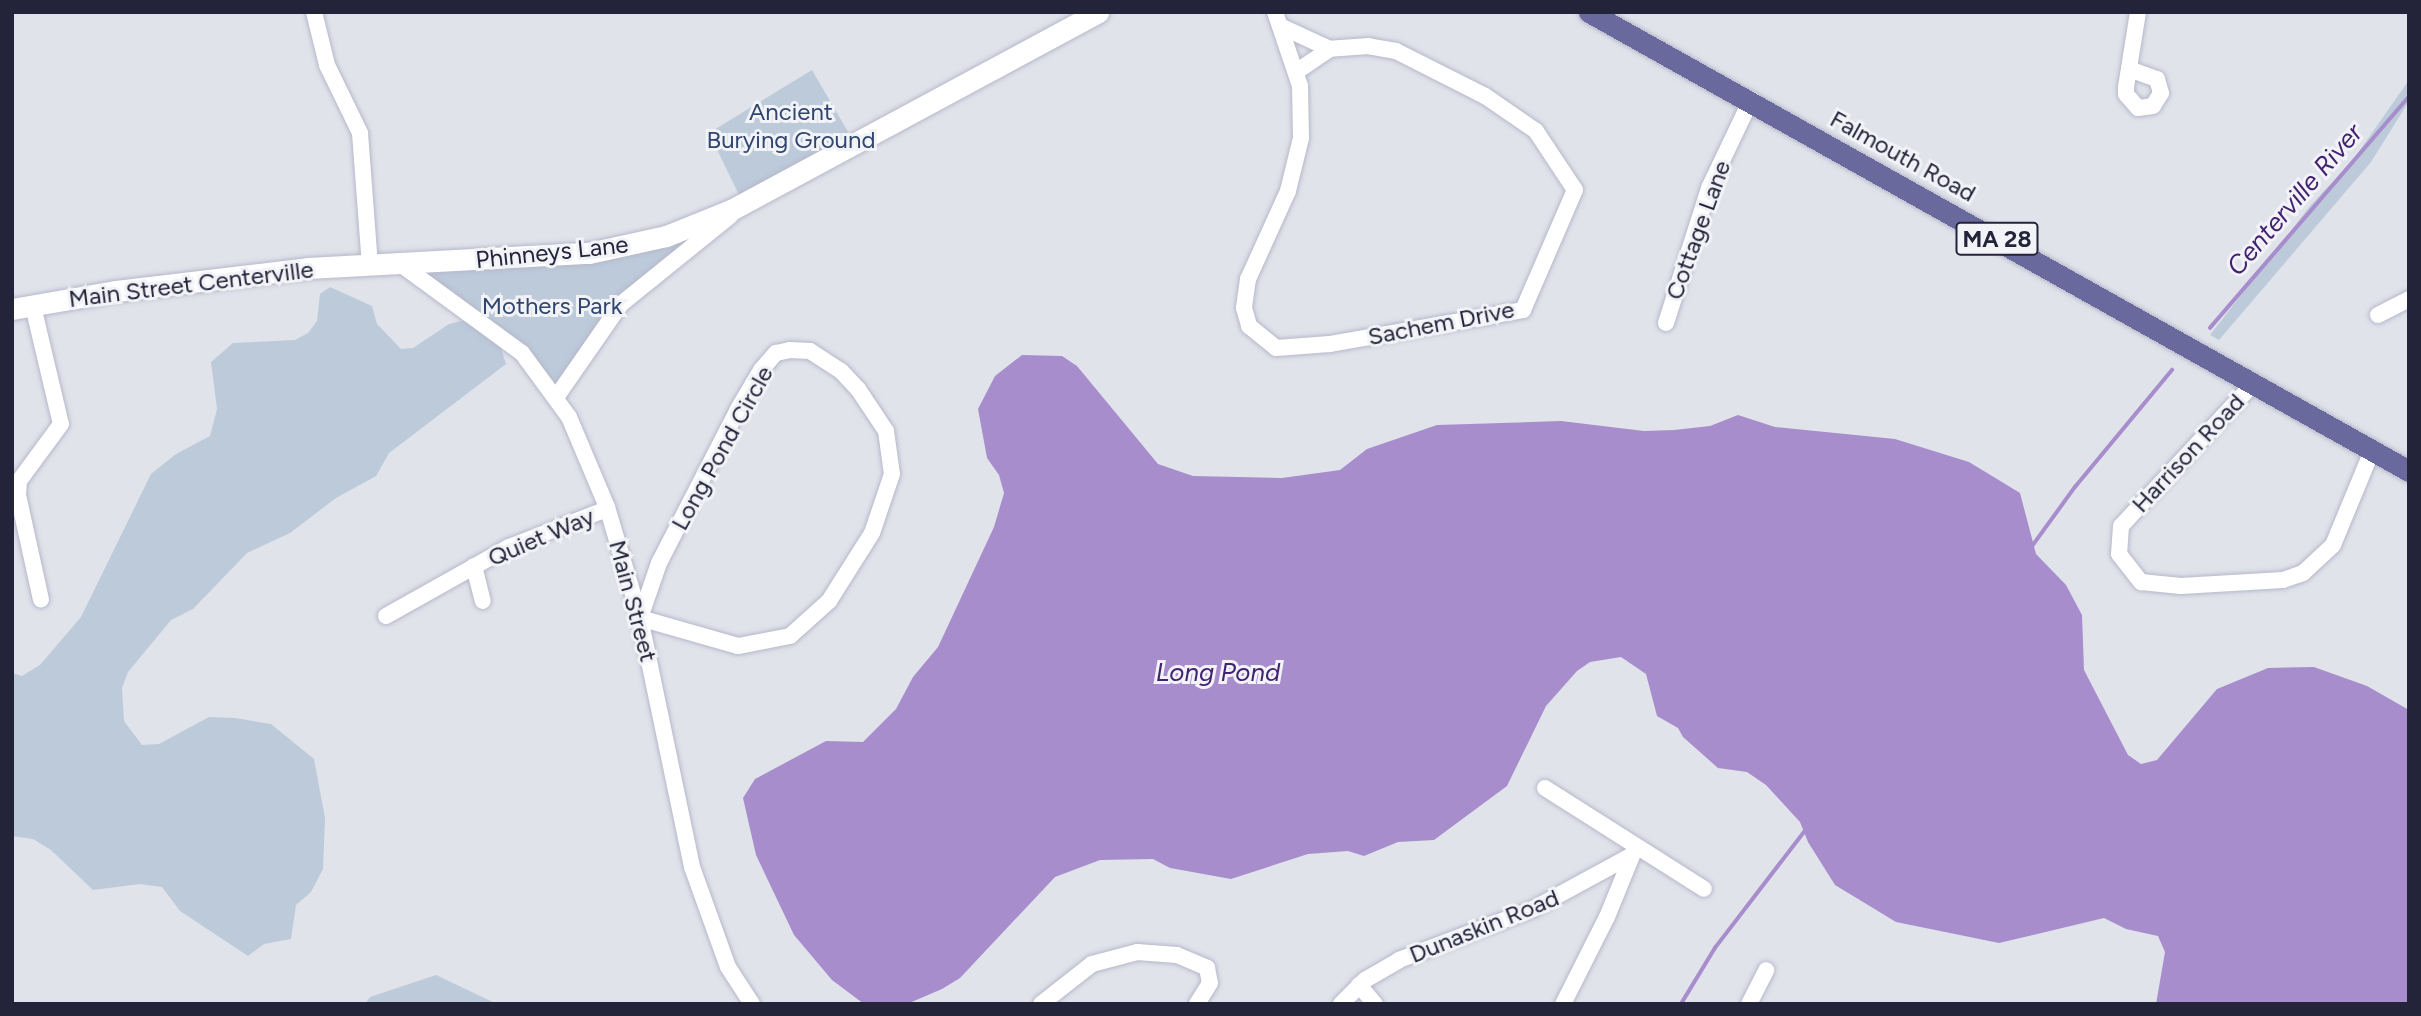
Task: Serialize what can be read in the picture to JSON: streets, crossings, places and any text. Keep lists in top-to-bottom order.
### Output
{
  "streets": {
    "main road": [
      "Falmouth Road",
      "MA 28",
      "Phinneys Lane",
      "Main Street Centerville"
    ],
    "street": [
      "Cottage Lane",
      "Sachem Drive",
      "Long Pond Circle",
      "Harrison Road",
      "Quiet Way",
      "Main Street",
      "Dunaskin Road"
    ]
  },
  "crossings": [
    ["Falmouth Road", "Cottage Lane"],
    ["Falmouth Road", "Harrison Road"],
    ["Phinneys Lane", "Main Street Centerville"],
    ["Phinneys Lane", "Main Street"],
    ["Long Pond Circle", "Main Street"],
    ["Quiet Way", "Main Street"]
  ],
  "water": ["Centerville River", "Long Pond"],
  "parks": ["Ancient Burying Ground", "Mothers Park"]
}
